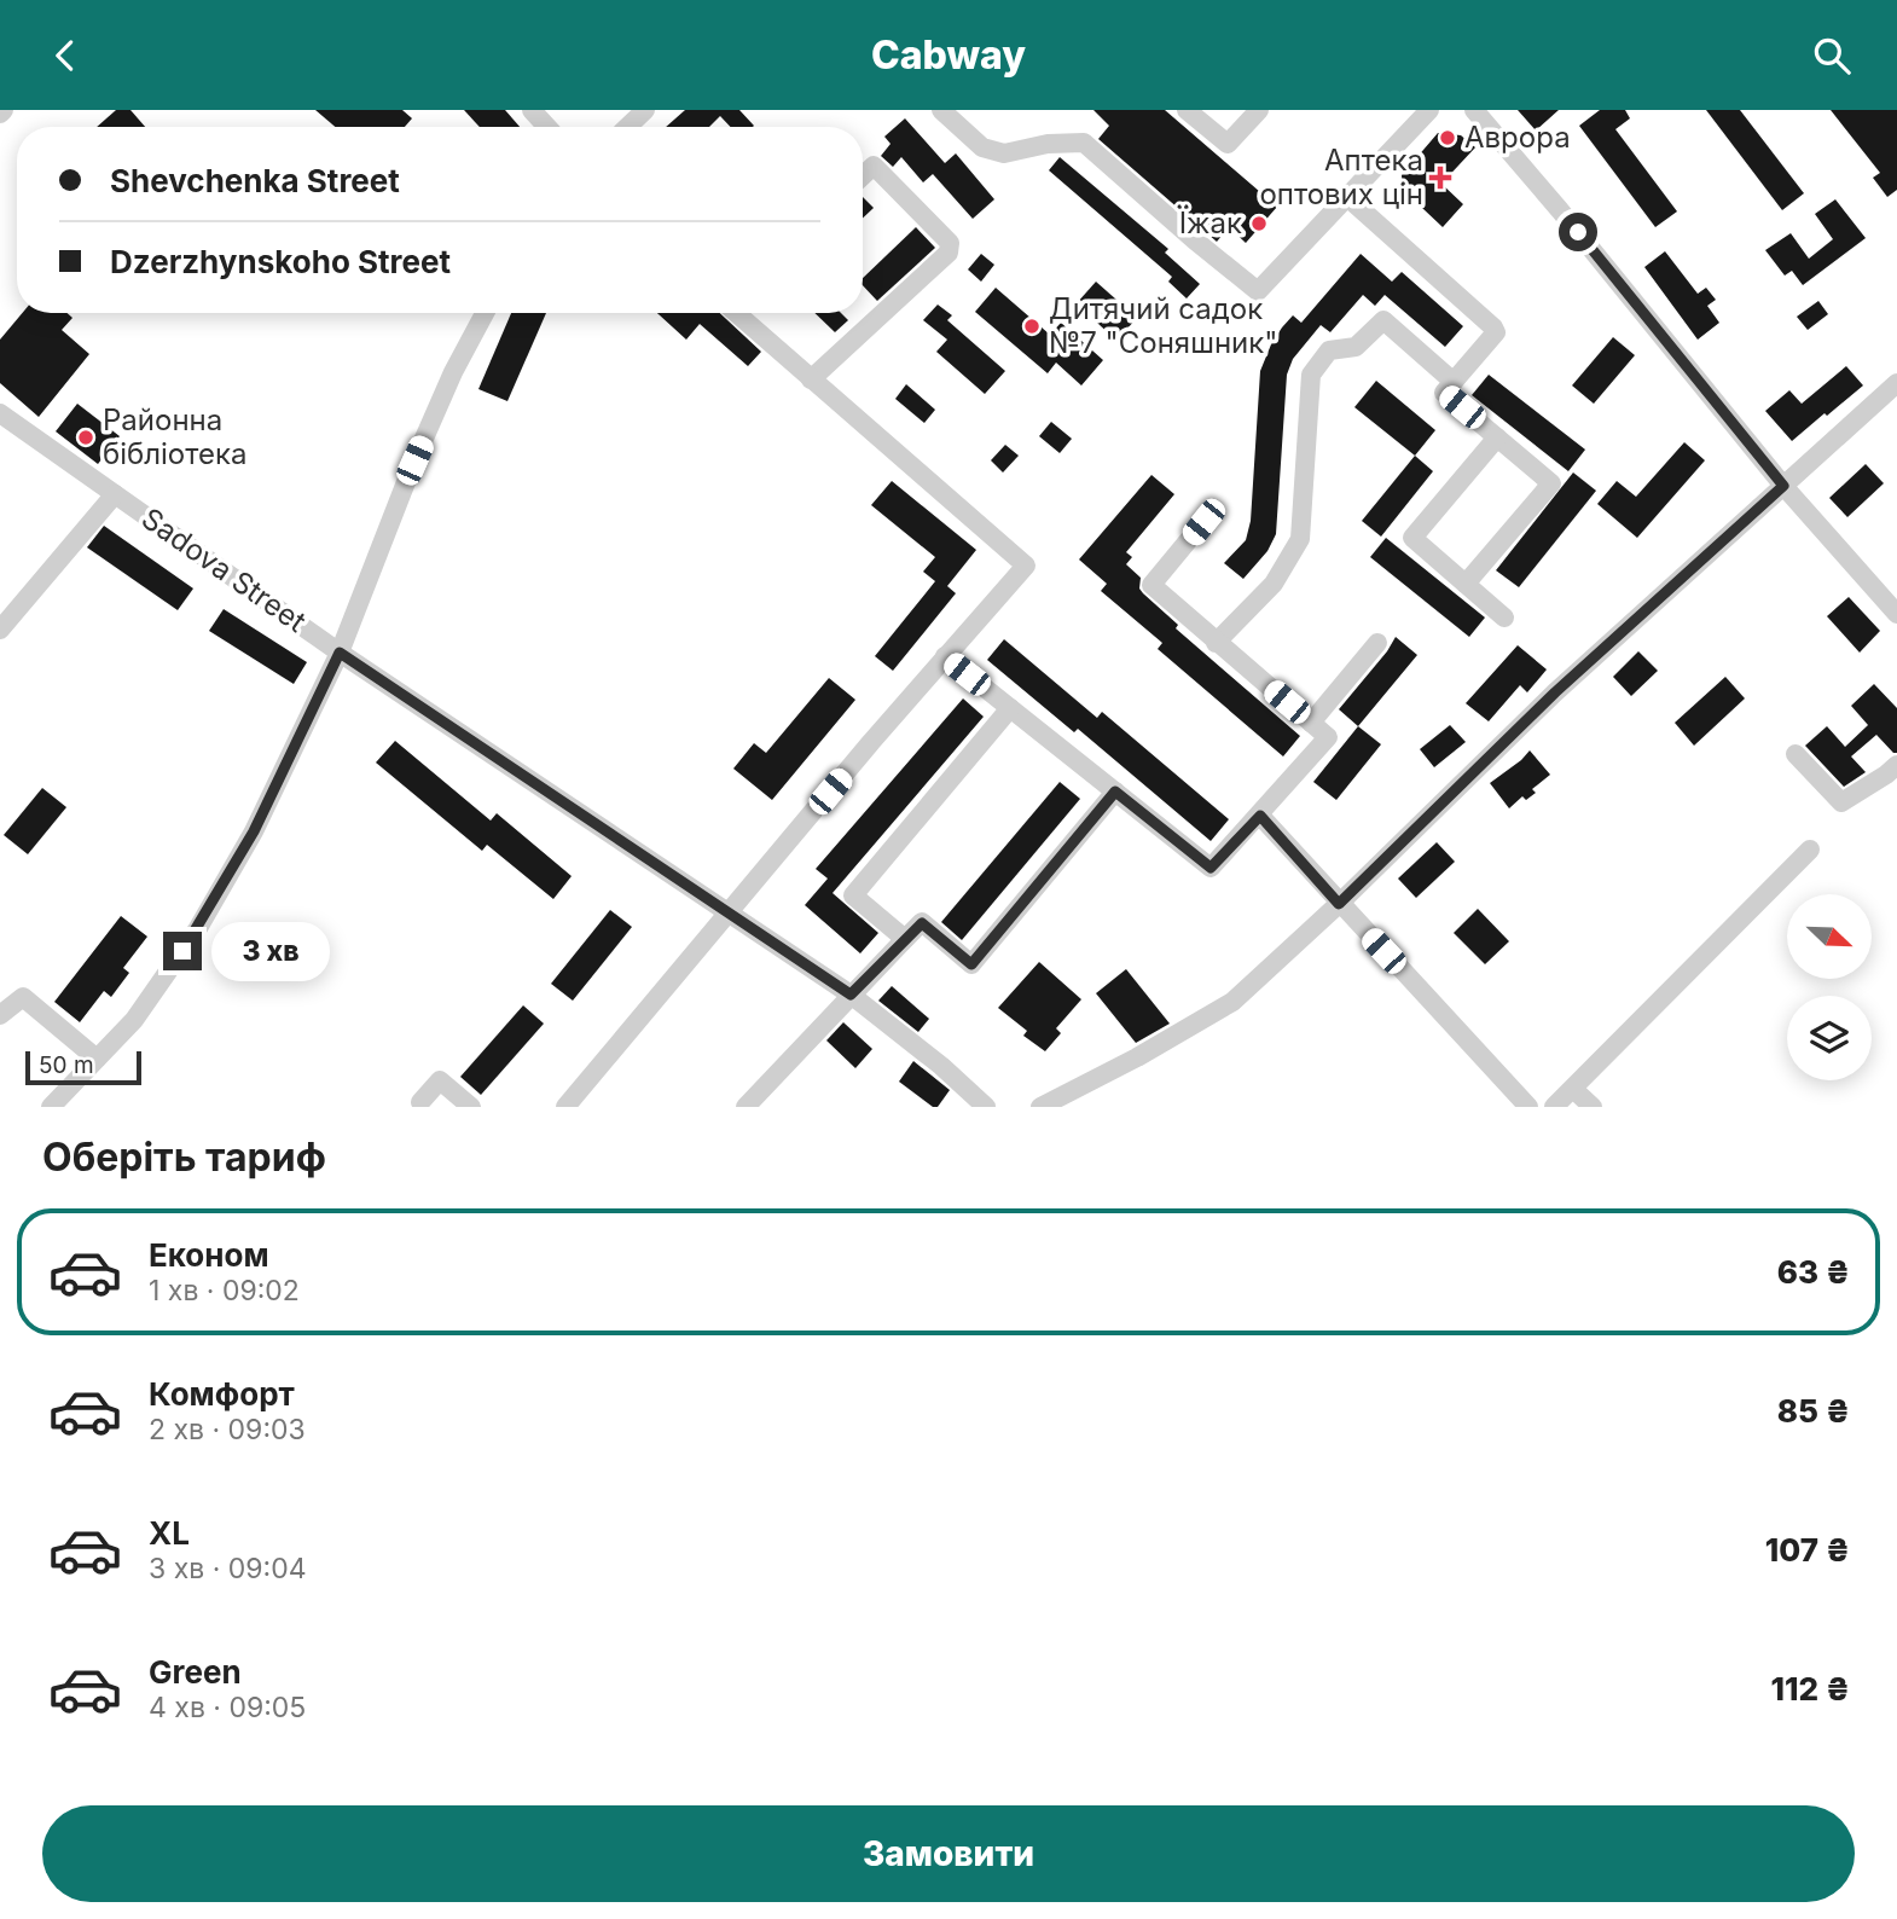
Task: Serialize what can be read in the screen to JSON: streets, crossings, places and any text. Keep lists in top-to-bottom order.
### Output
{
  "streets": {
    "street": ["Sadova Street"]
  },
  "places": {
    "other": [
      "Аврора",
      "Їжак",
      "Дитячий садок №7 \"Соняшник\"",
      "Районна бібліотека"
    ],
    "health": ["Аптека оптових цін"]
  },
  "scale_bar": "50 m",
  "north": "bottom right",
  "page": {
    "header": "Cabway",
    "banner": ["Shevchenka Street", "Dzerzhynskoho Street"],
    "bubble": "3 хв",
    "scale": "50 m",
    "heading": "Оберіть тариф",
    "list": [
      {
        "name": "Економ",
        "note": "1 хв · 09:02",
        "value": "63 ₴"
      },
      {
        "name": "Комфорт",
        "note": "2 хв · 09:03",
        "value": "85 ₴"
      },
      {
        "name": "XL",
        "note": "3 хв · 09:04",
        "value": "107 ₴"
      },
      {
        "name": "Green",
        "note": "4 хв · 09:05",
        "value": "112 ₴"
      }
    ],
    "buttons": "Замовити"
  }
}
